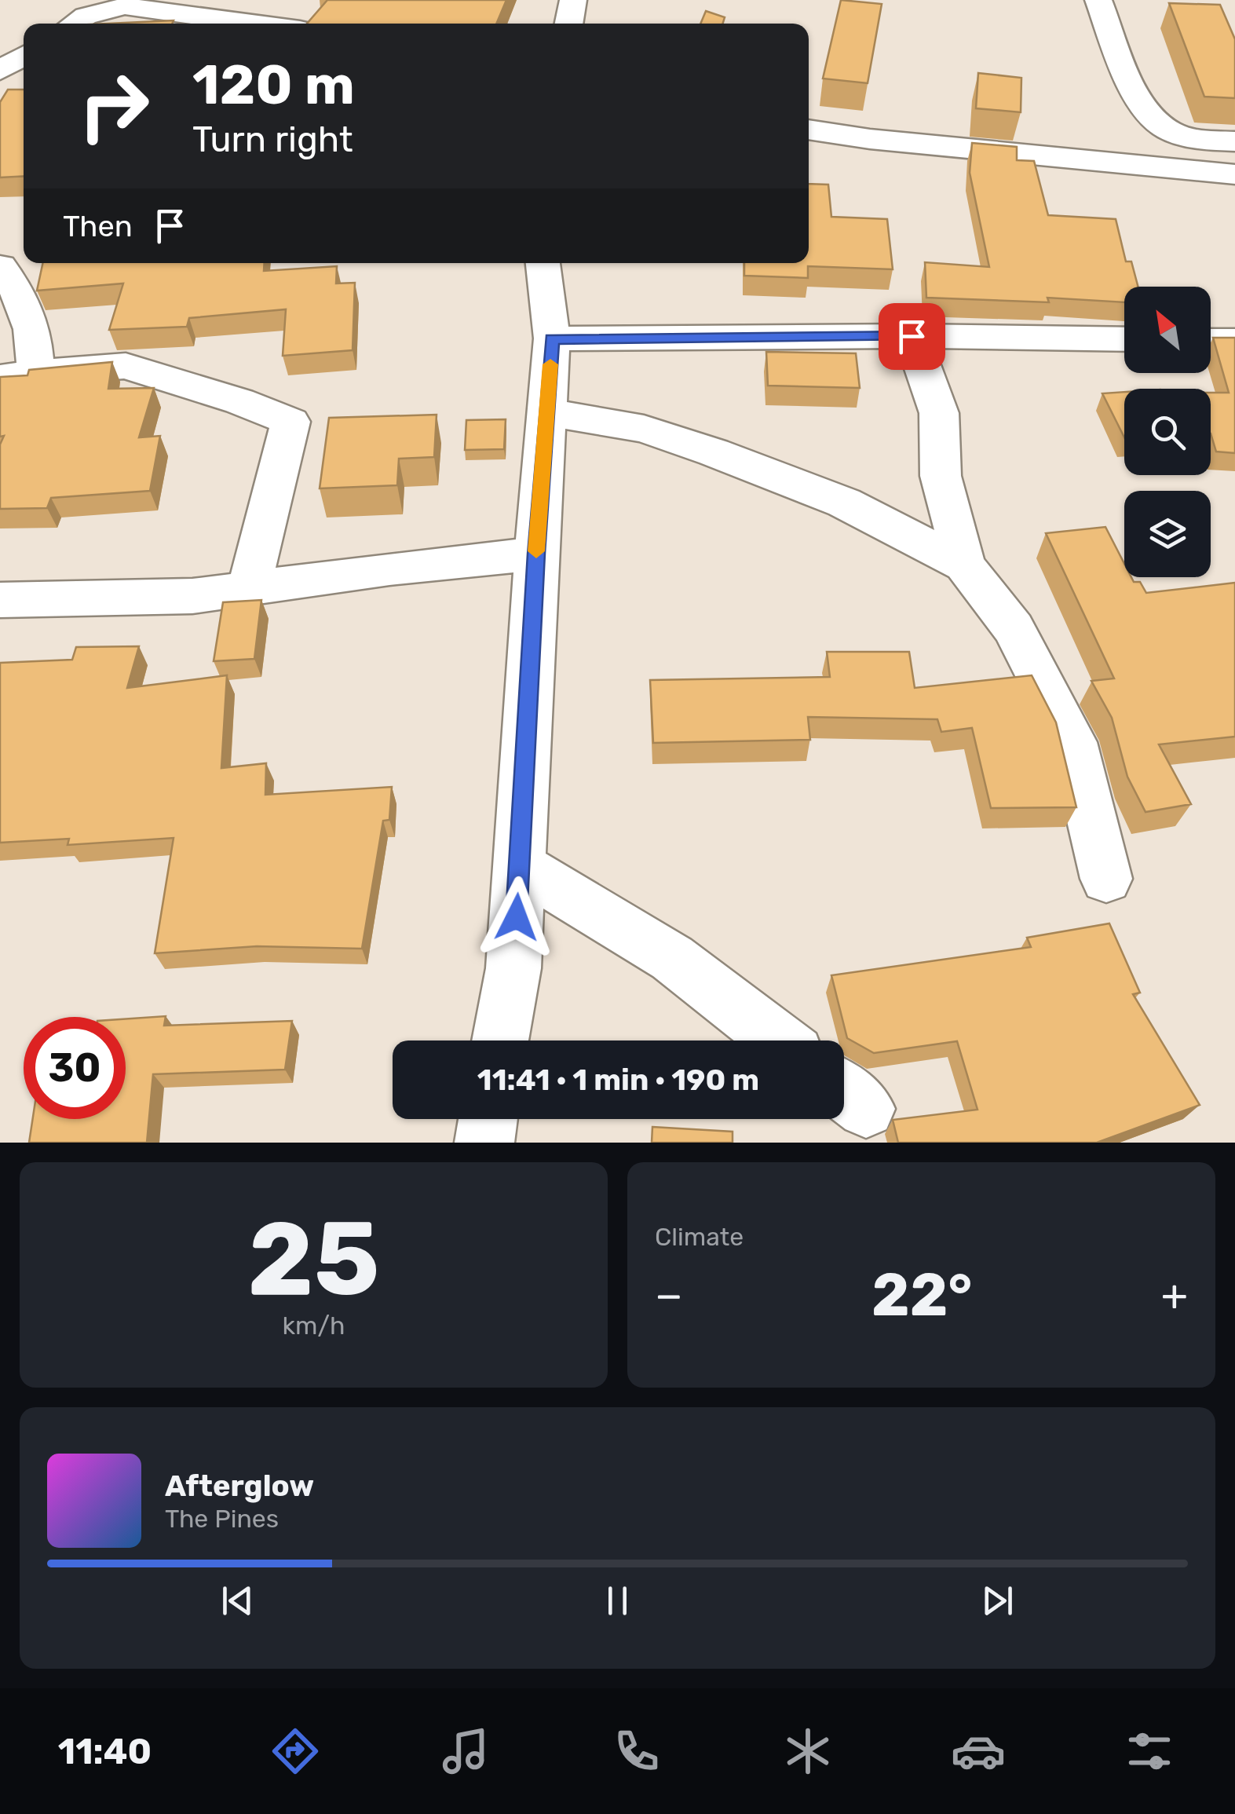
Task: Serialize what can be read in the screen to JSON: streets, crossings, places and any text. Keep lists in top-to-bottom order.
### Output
{
  "north": "top left",
  "page": {
    "turn": ["120 m", "Turn right"],
    "then": "Then",
    "limit": "30",
    "trip": "11:41 · 1 min · 190 m",
    "tile": [
      ["25", "km/h"],
      "Climate"
    ],
    "heat": ["−", "22°", "+"],
    "song": ["Afterglow", "The Pines"],
    "tabs": "11:40"
  }
}
